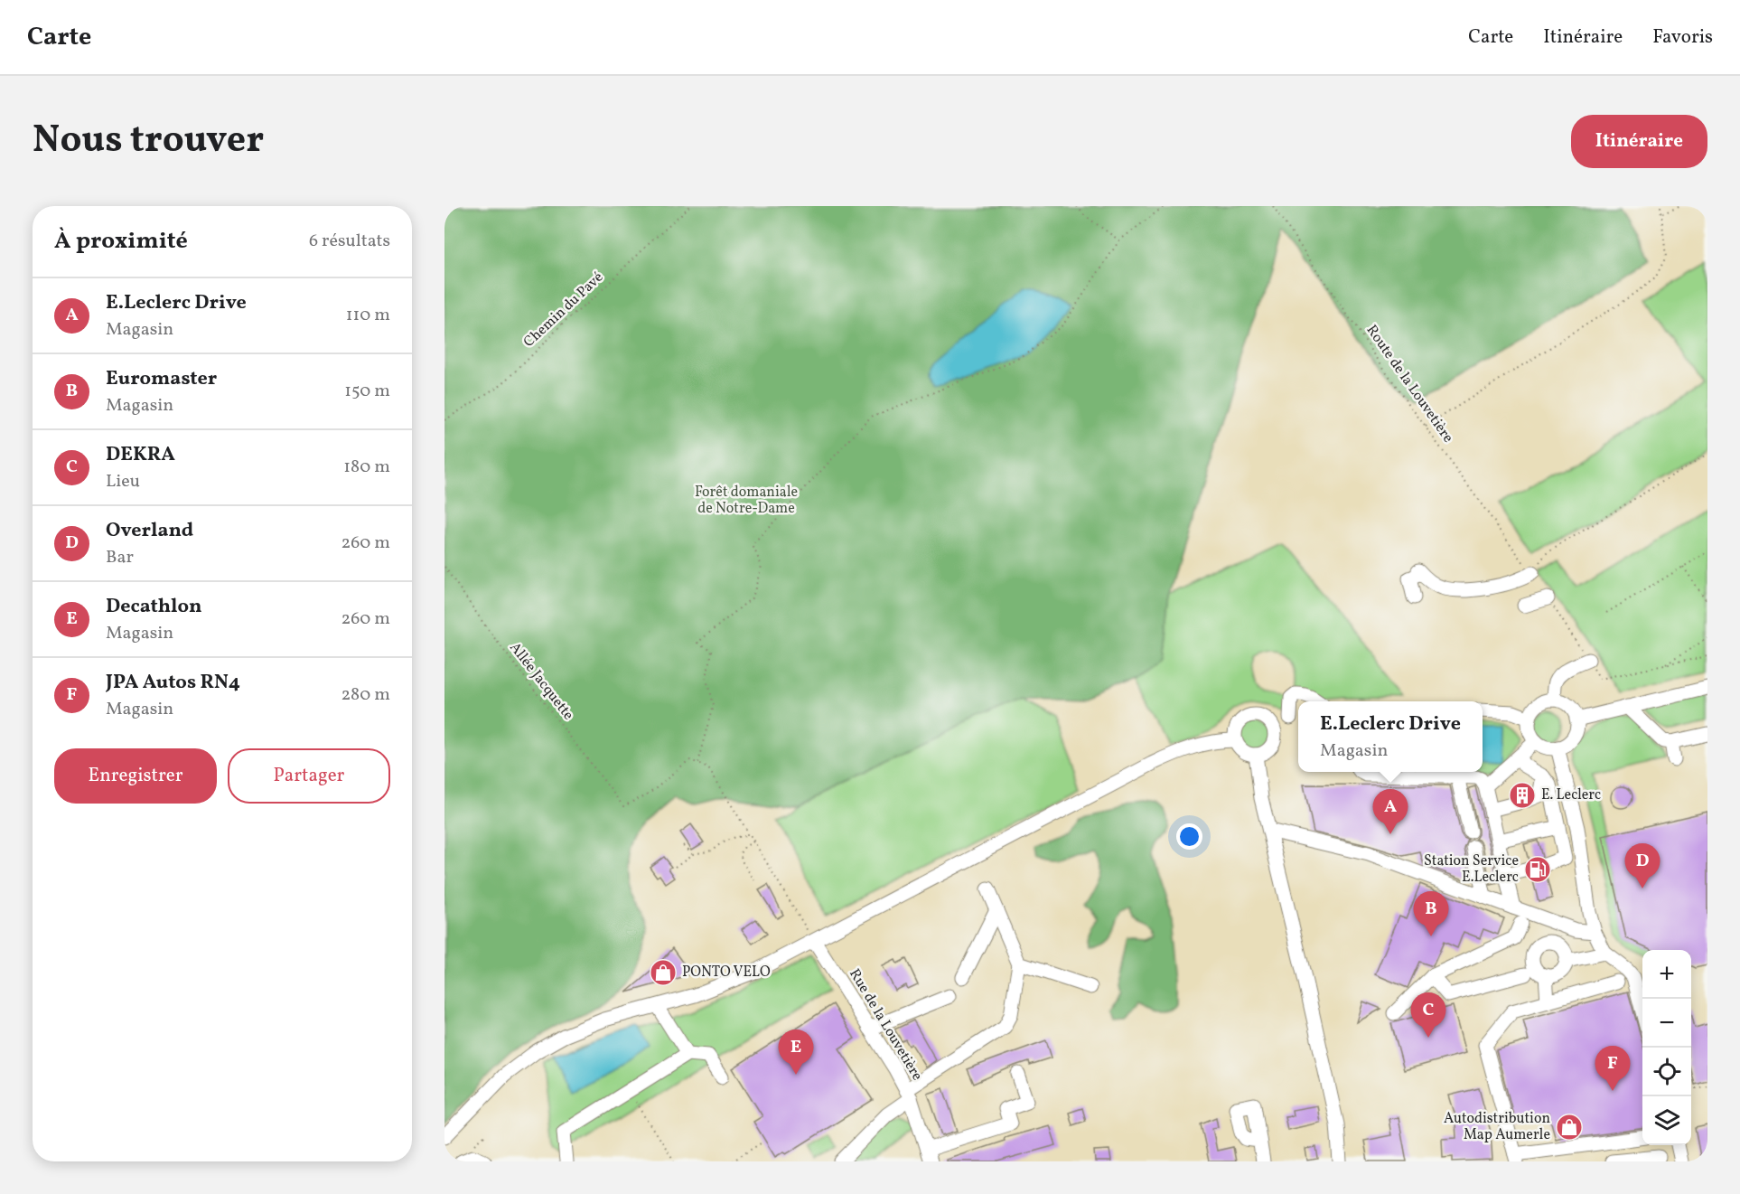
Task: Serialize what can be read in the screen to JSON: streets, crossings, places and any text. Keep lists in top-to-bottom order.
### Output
{
  "streets": {
    "street": ["Rue de la Louvetière"],
    "path": ["Chemin du Pavé", "Route de la Louvetière", "Allée Jacquette"]
  },
  "parks": ["Forêt domaniale de Notre-Dame"],
  "places": {
    "building": ["E. Leclerc"],
    "fuel station": ["Station Service E.Leclerc"],
    "shop": ["PONTO VELO", "Autodistribution Map Aumerle"]
  },
  "page": {
    "header": "Carte",
    "nav": ["Carte", "Itinéraire", "Favoris"],
    "title": "Nous trouver",
    "buttons": [
      "Itinéraire",
      ["Enregistrer", "Partager"]
    ],
    "heading": ["À proximité", "6 résultats"],
    "list": [
      {
        "mark": "A",
        "name": "E.Leclerc Drive",
        "note": "Magasin",
        "value": "110 m"
      },
      {
        "mark": "B",
        "name": "Euromaster",
        "note": "Magasin",
        "value": "150 m"
      },
      {
        "mark": "C",
        "name": "DEKRA",
        "note": "Lieu",
        "value": "180 m"
      },
      {
        "mark": "D",
        "name": "Overland",
        "note": "Bar",
        "value": "260 m"
      },
      {
        "mark": "E",
        "name": "Decathlon",
        "note": "Magasin",
        "value": "260 m"
      },
      {
        "mark": "F",
        "name": "JPA Autos RN4",
        "note": "Magasin",
        "value": "280 m"
      }
    ],
    "popup": ["E.Leclerc Drive", "Magasin"],
    "pins": [
      "A",
      "D",
      "B",
      "C",
      "E",
      "F"
    ],
    "map_buttons": ["+", "−"]
  }
}
